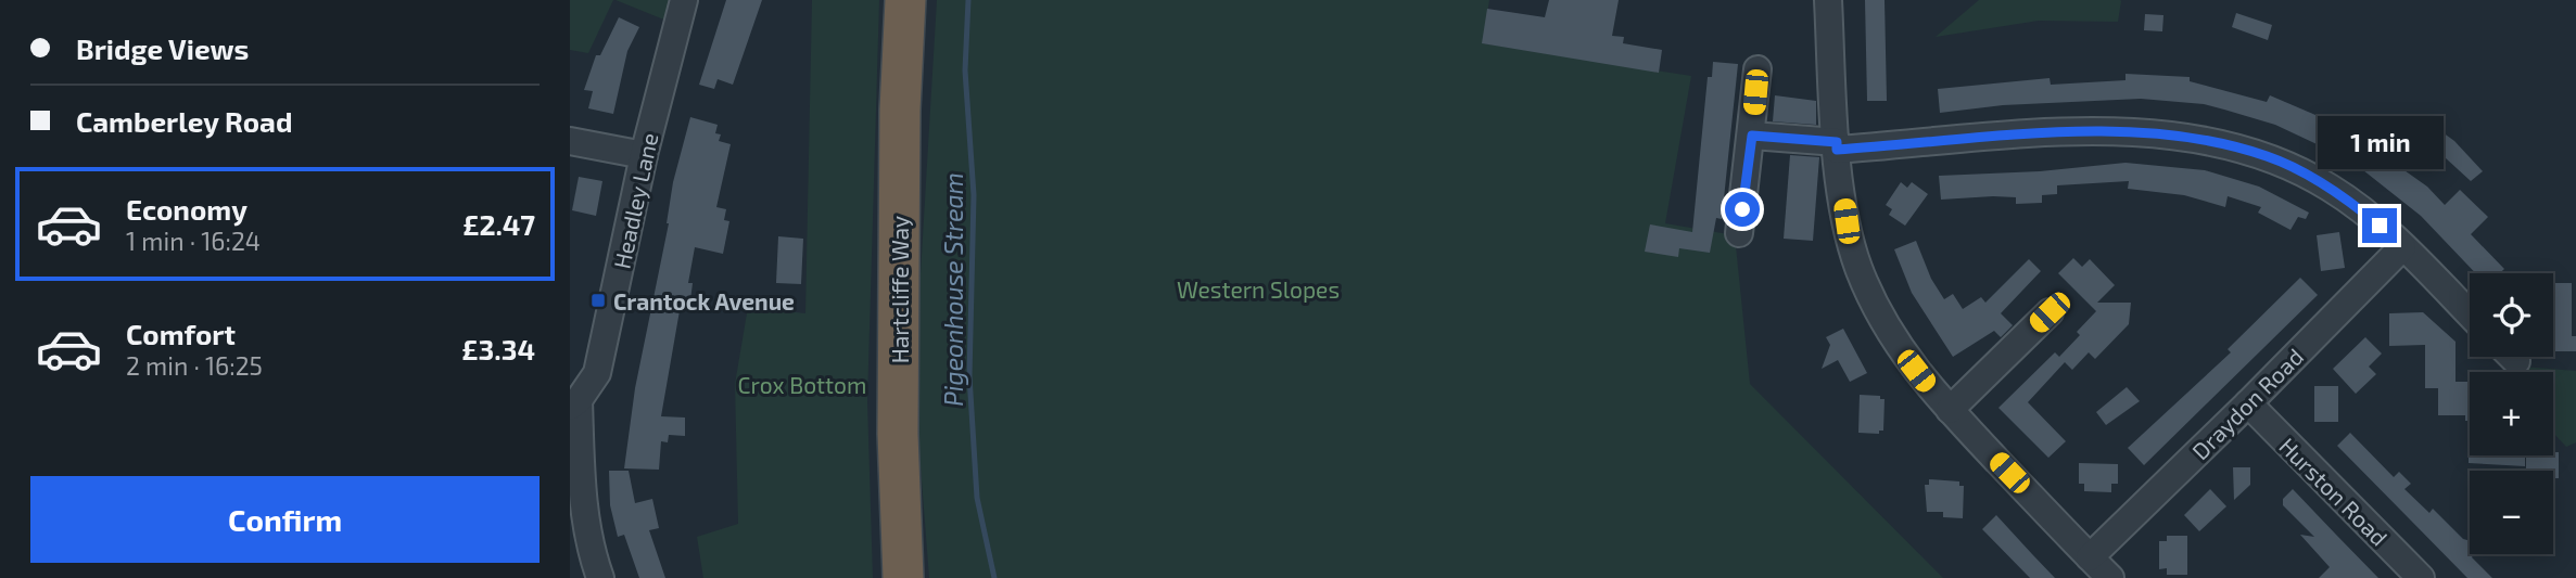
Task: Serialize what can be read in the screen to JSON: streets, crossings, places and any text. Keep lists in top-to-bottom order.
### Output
{
  "streets": {
    "highway": ["Hartcliffe Way"],
    "street": ["Headley Lane", "Draydon Road", "Hurston Road"]
  },
  "crossings": [
    ["Draydon Road", "Hurston Road"]
  ],
  "water": ["Pigeonhouse Stream"],
  "parks": ["Western Slopes", "Crox Bottom"],
  "places": {
    "transit": ["Crantock Avenue"]
  },
  "page": {
    "banner": ["Bridge Views", "Camberley Road"],
    "bubble": "1 min",
    "list": [
      {
        "name": "Economy",
        "note": "1 min · 16:24",
        "value": "£2.47"
      },
      {
        "name": "Comfort",
        "note": "2 min · 16:25",
        "value": "£3.34"
      }
    ],
    "map_buttons": ["+", "−"],
    "buttons": "Confirm"
  }
}
